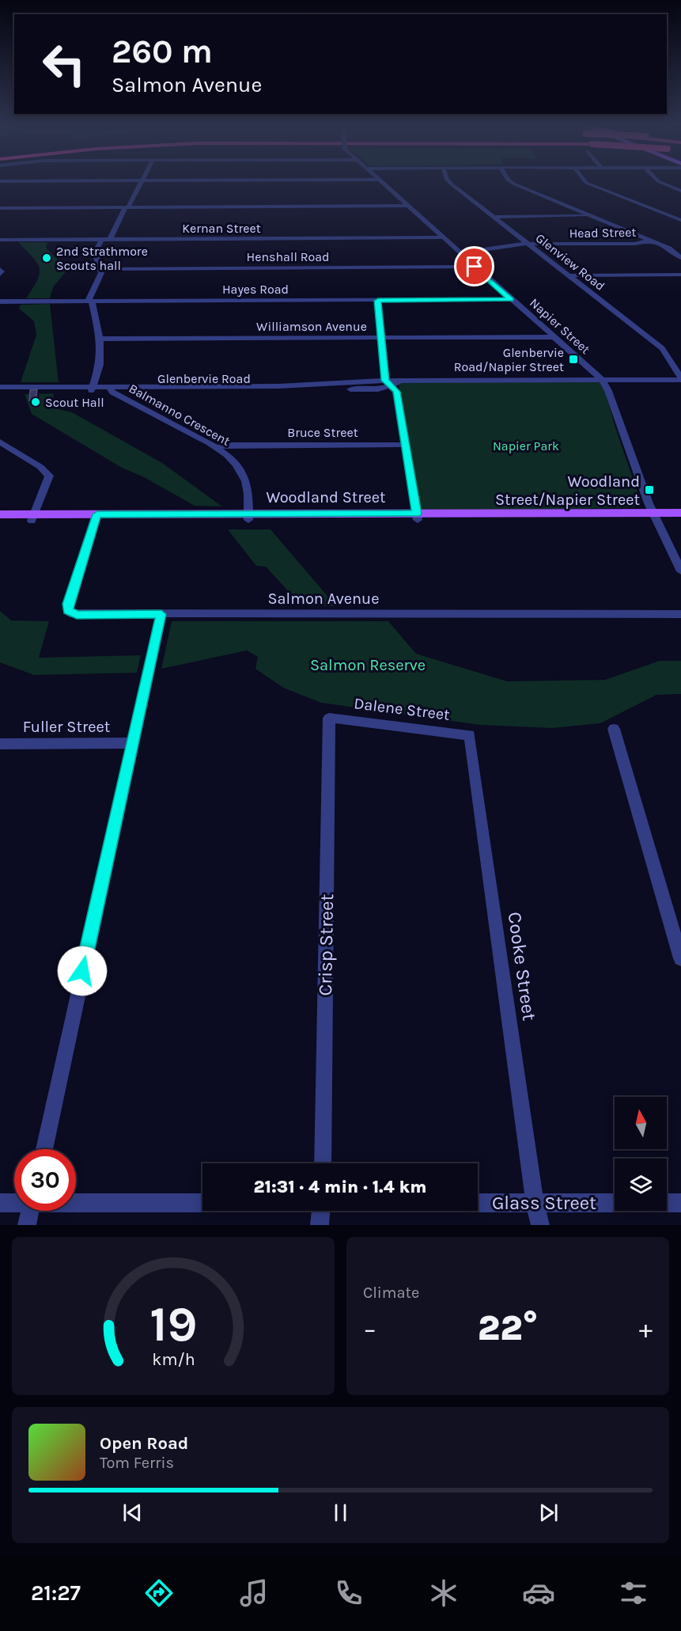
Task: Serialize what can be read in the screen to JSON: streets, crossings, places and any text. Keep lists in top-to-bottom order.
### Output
{
  "streets": {
    "main road": ["Woodland Street"],
    "street": [
      "Kernan Street",
      "Head Street",
      "Henshall Road",
      "Glenview Road",
      "Hayes Road",
      "Williamson Avenue",
      "Napier Street",
      "Glenbervie Road",
      "Balmanno Crescent",
      "Bruce Street",
      "Salmon Avenue",
      "Dalene Street",
      "Fuller Street",
      "Crisp Street",
      "Cooke Street",
      "Glass Street"
    ]
  },
  "crossings": [
    ["Kernan Street", "Napier Street"],
    ["Head Street", "Glenview Road"],
    ["Head Street", "Napier Street"],
    ["Henshall Road", "Napier Street"],
    ["Glenview Road", "Glenbervie Road"],
    ["Hayes Road", "Napier Street"],
    ["Williamson Avenue", "Napier Street"],
    ["Napier Street", "Glenbervie Road"],
    ["Napier Street", "Woodland Street"],
    ["Glenbervie Road", "Balmanno Crescent"],
    ["Balmanno Crescent", "Bruce Street"],
    ["Balmanno Crescent", "Woodland Street"],
    ["Woodland Street", "Salmon Avenue"],
    ["Dalene Street", "Crisp Street"],
    ["Dalene Street", "Cooke Street"],
    ["Cooke Street", "Glass Street"]
  ],
  "parks": ["Napier Park", "Salmon Reserve"],
  "places": {
    "other": ["2nd Strathmore Scouts hall", "Scout Hall"],
    "transit": ["Glenbervie Road/Napier Street", "Woodland Street/Napier Street"]
  },
  "north": "top",
  "page": {
    "turn": ["260 m", "Salmon Avenue"],
    "limit": "30",
    "trip": "21:31 · 4 min · 1.4 km",
    "tile": "Climate",
    "heat": ["−", "22°", "+"],
    "song": ["Open Road", "Tom Ferris"],
    "tabs": "21:27",
    "gauge": ["19", "km/h"]
  }
}
